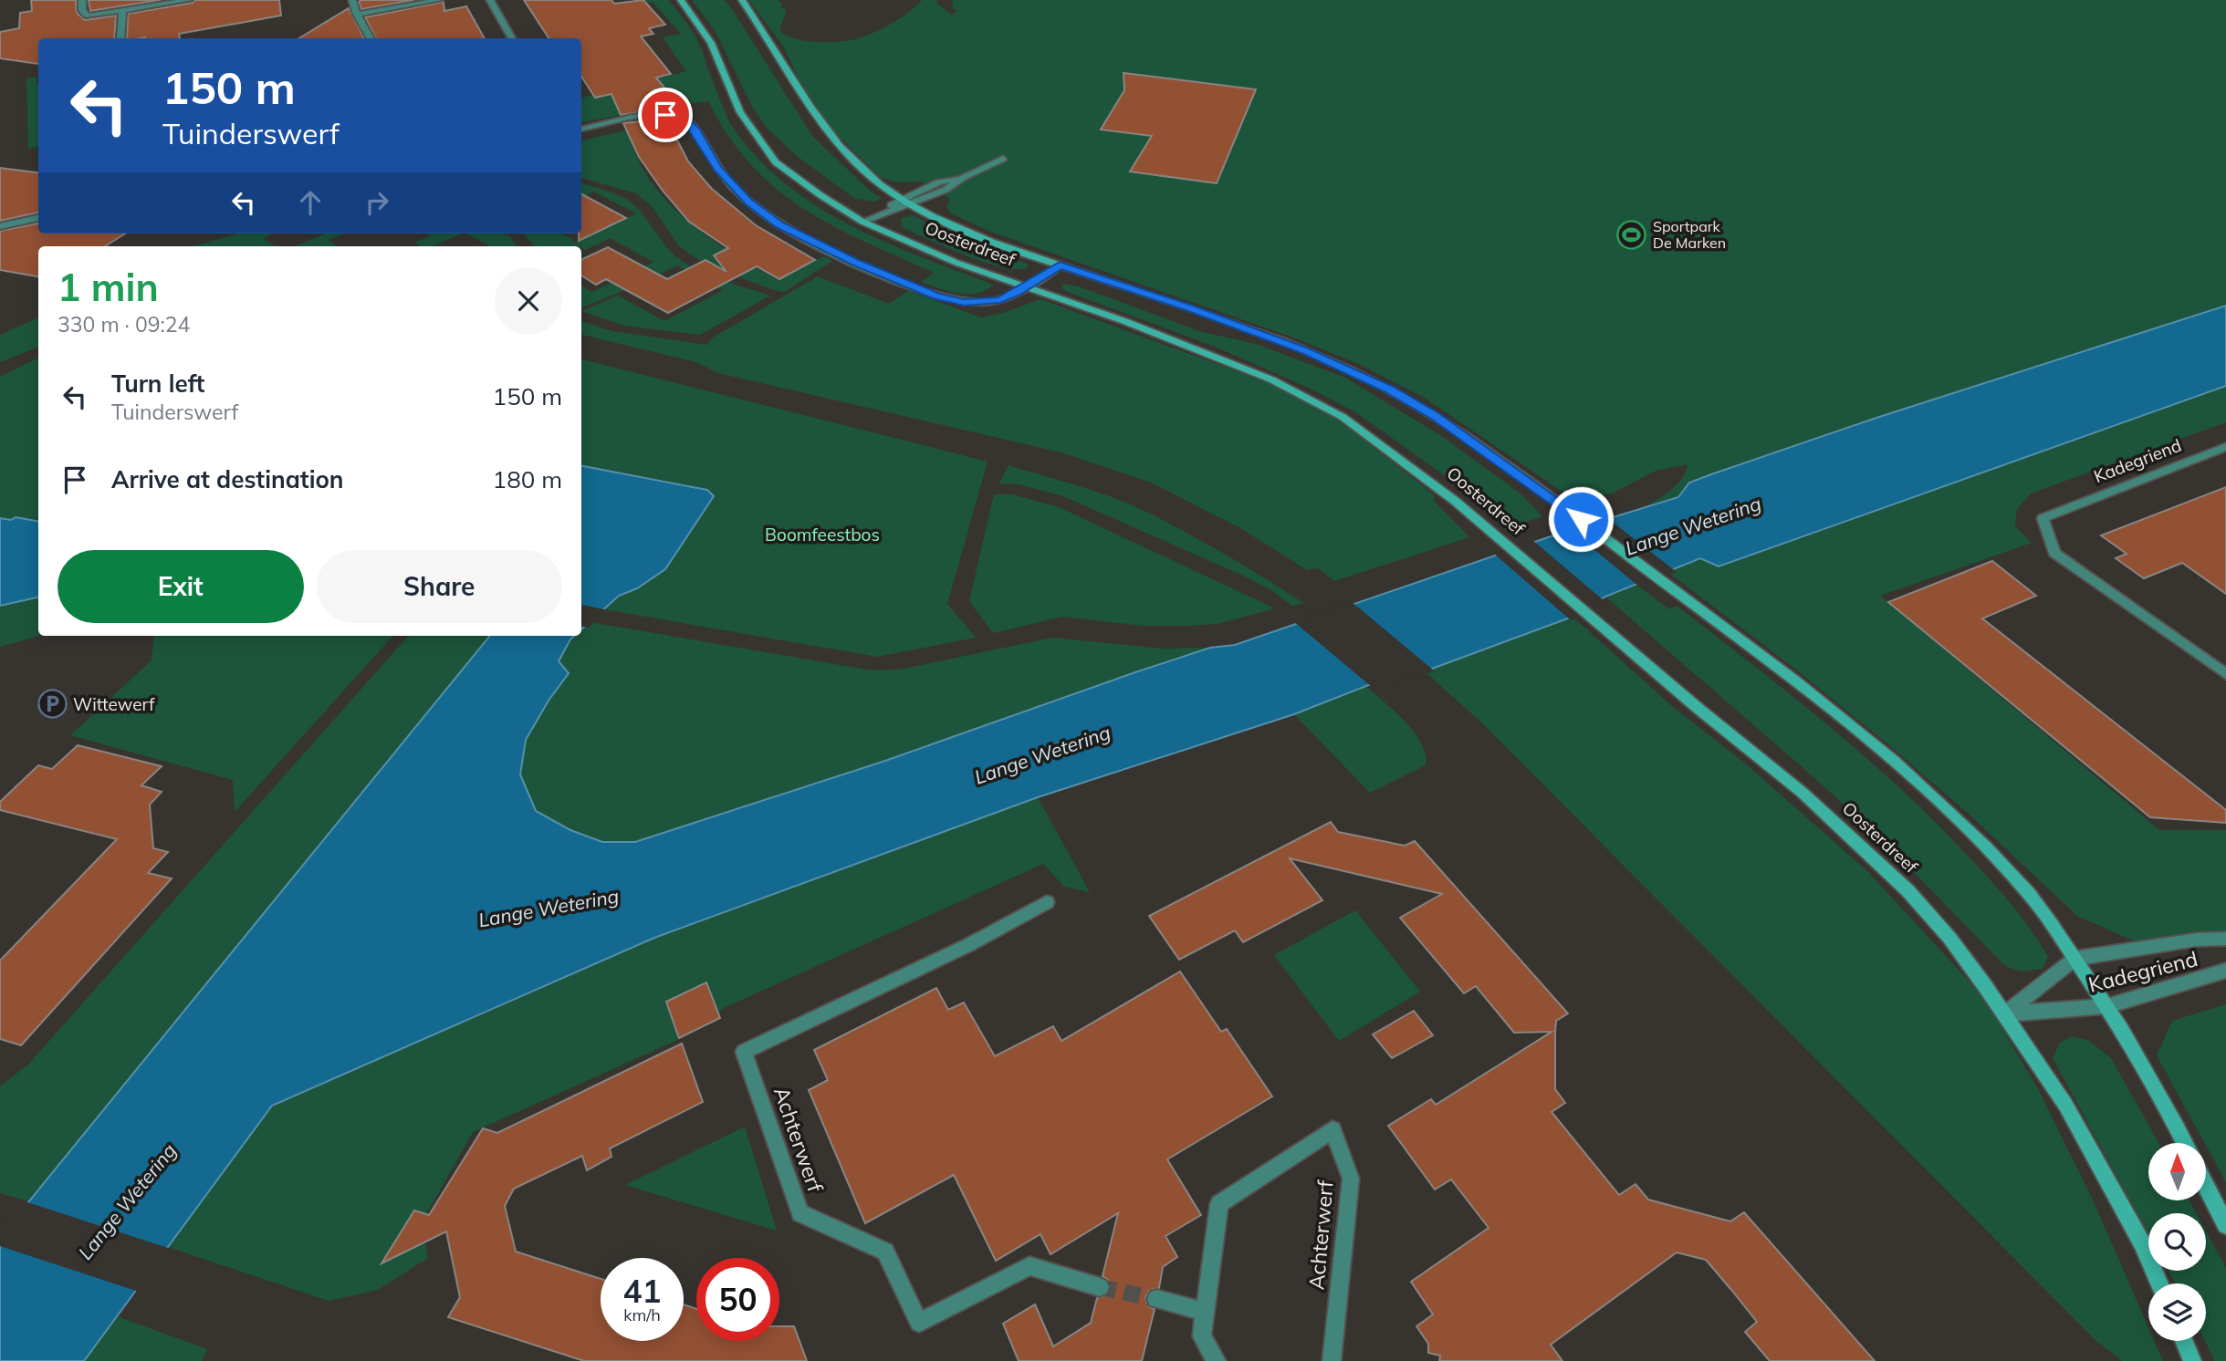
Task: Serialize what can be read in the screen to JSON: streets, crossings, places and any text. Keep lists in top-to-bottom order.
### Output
{
  "streets": {
    "main road": ["Oosterdreef"],
    "street": ["Kadegriend", "Achterwerf"]
  },
  "crossings": [
    ["Oosterdreef", "Kadegriend"]
  ],
  "water": ["Lange Wetering"],
  "parks": ["Boomfeestbos"],
  "places": {
    "sports": ["Sportpark De Marken"],
    "parking": ["Wittewerf"]
  },
  "north": "top",
  "page": {
    "turn": ["150 m", "Tuinderswerf"],
    "heading": ["1 min", "330 m · 09:24"],
    "list": [
      {
        "name": "Turn left",
        "note": "Tuinderswerf",
        "value": "150 m"
      },
      {
        "name": "Arrive at destination",
        "value": "180 m"
      }
    ],
    "buttons": ["Exit", "Share"],
    "speed": "41 km/h",
    "limit": "50"
  }
}
